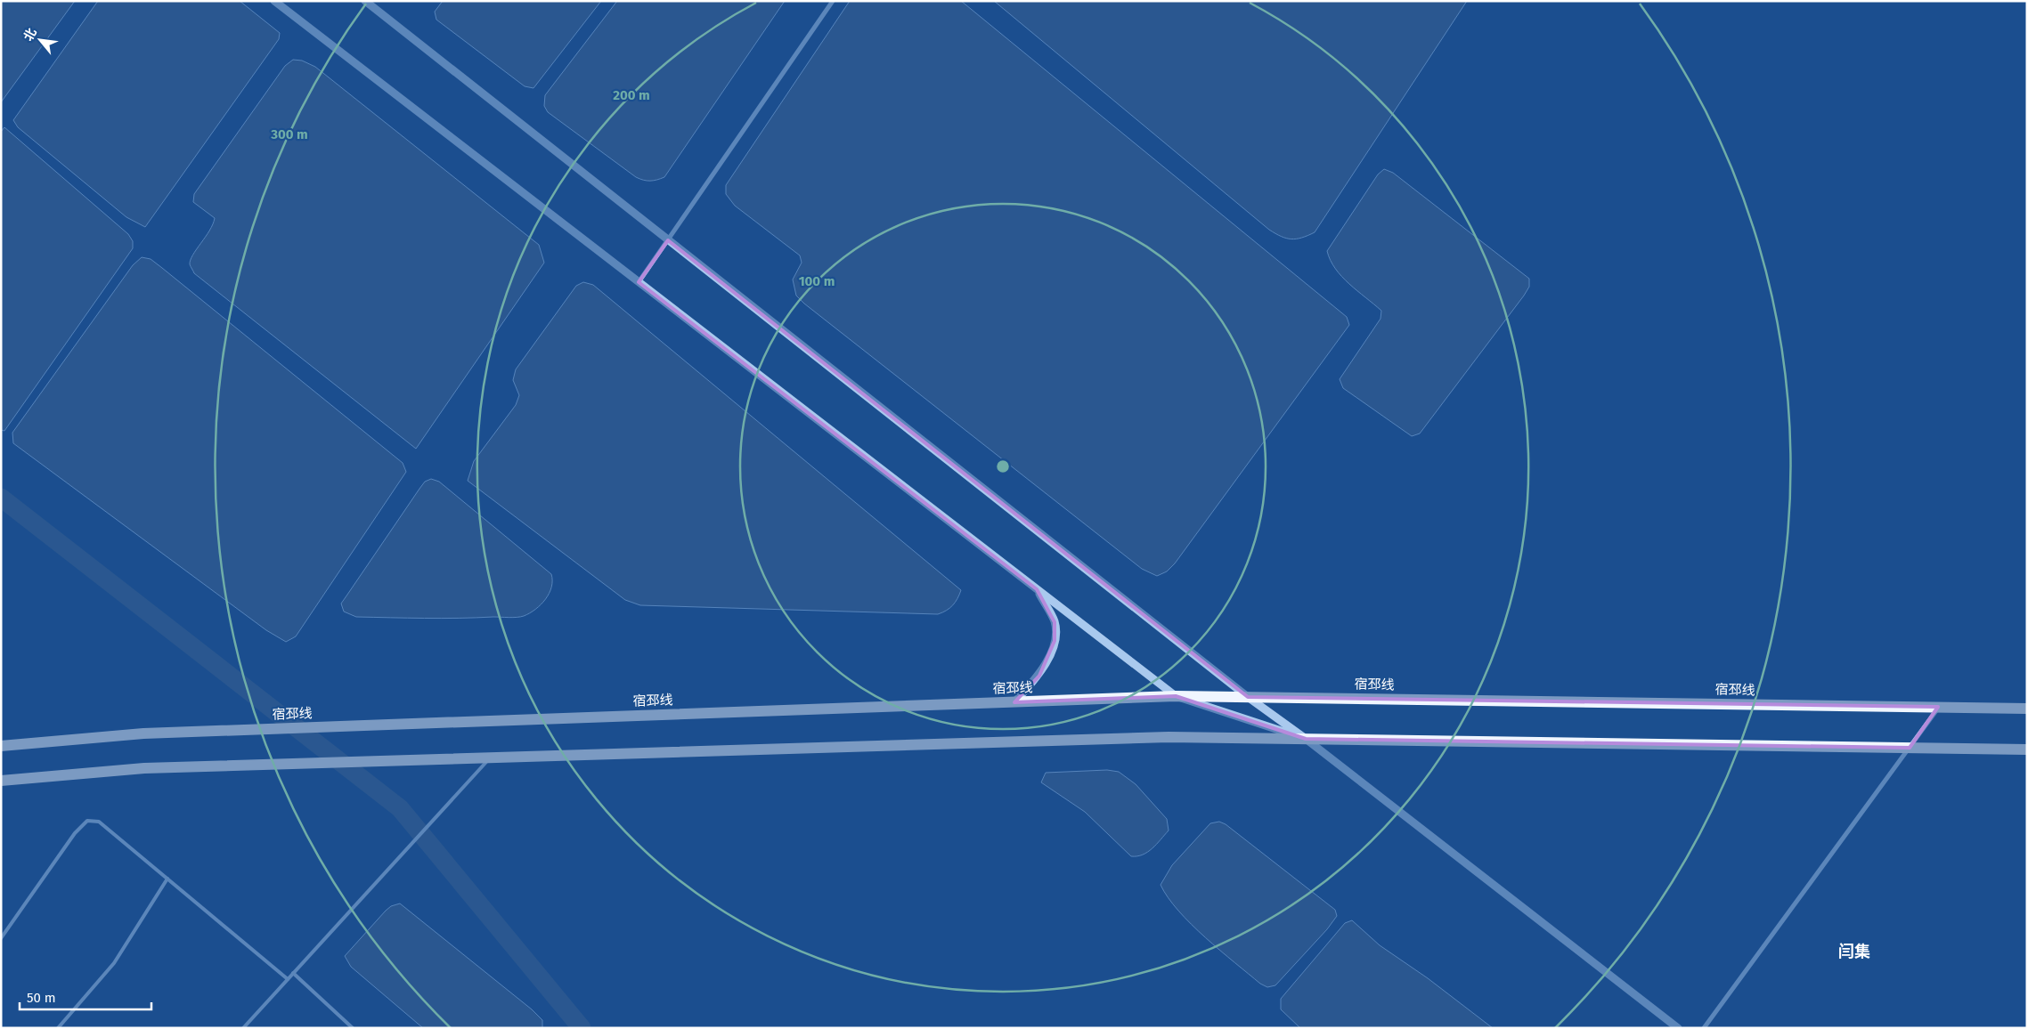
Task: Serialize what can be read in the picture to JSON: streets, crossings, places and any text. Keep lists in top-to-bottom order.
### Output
{
  "streets": {
    "main road": ["宿邳线"]
  },
  "districts": ["闫集"],
  "scale_bar": "50 m",
  "north": "top left",
  "rings": ["200 m", "300 m", "100 m"]
}
